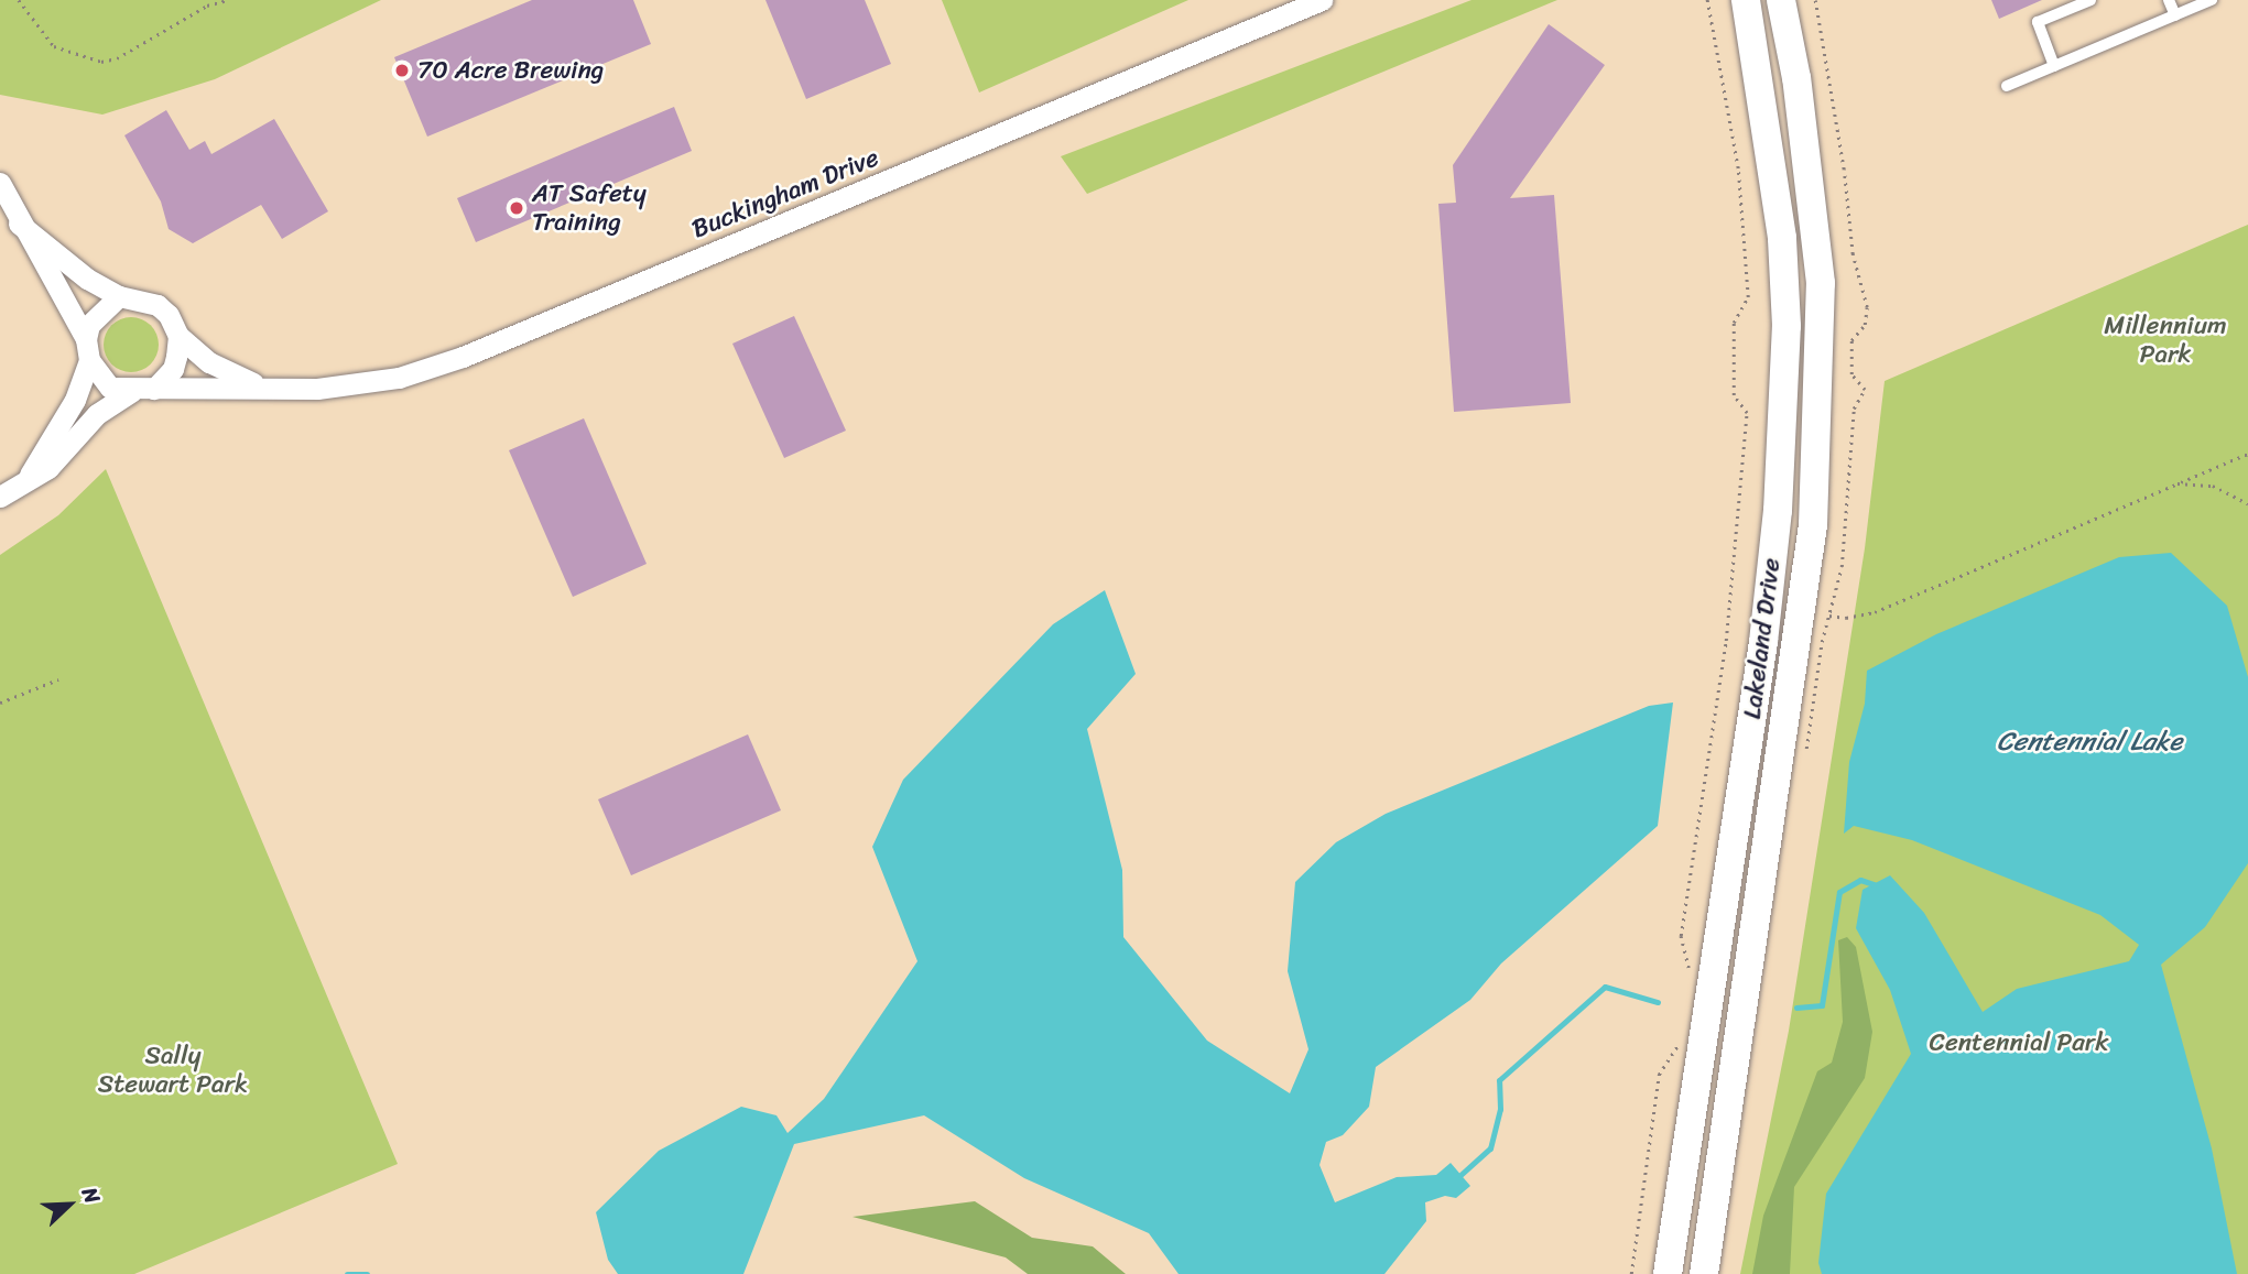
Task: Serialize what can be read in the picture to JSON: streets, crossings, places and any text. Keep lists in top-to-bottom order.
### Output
{
  "streets": {
    "main road": ["Lakeland Drive"],
    "street": ["Buckingham Drive"]
  },
  "water": ["Centennial Lake"],
  "parks": ["Millennium Park", "Centennial Park", "Sally Stewart Park"],
  "places": ["70 Acre Brewing", "AT Safety Training"],
  "north": "top right"
}
